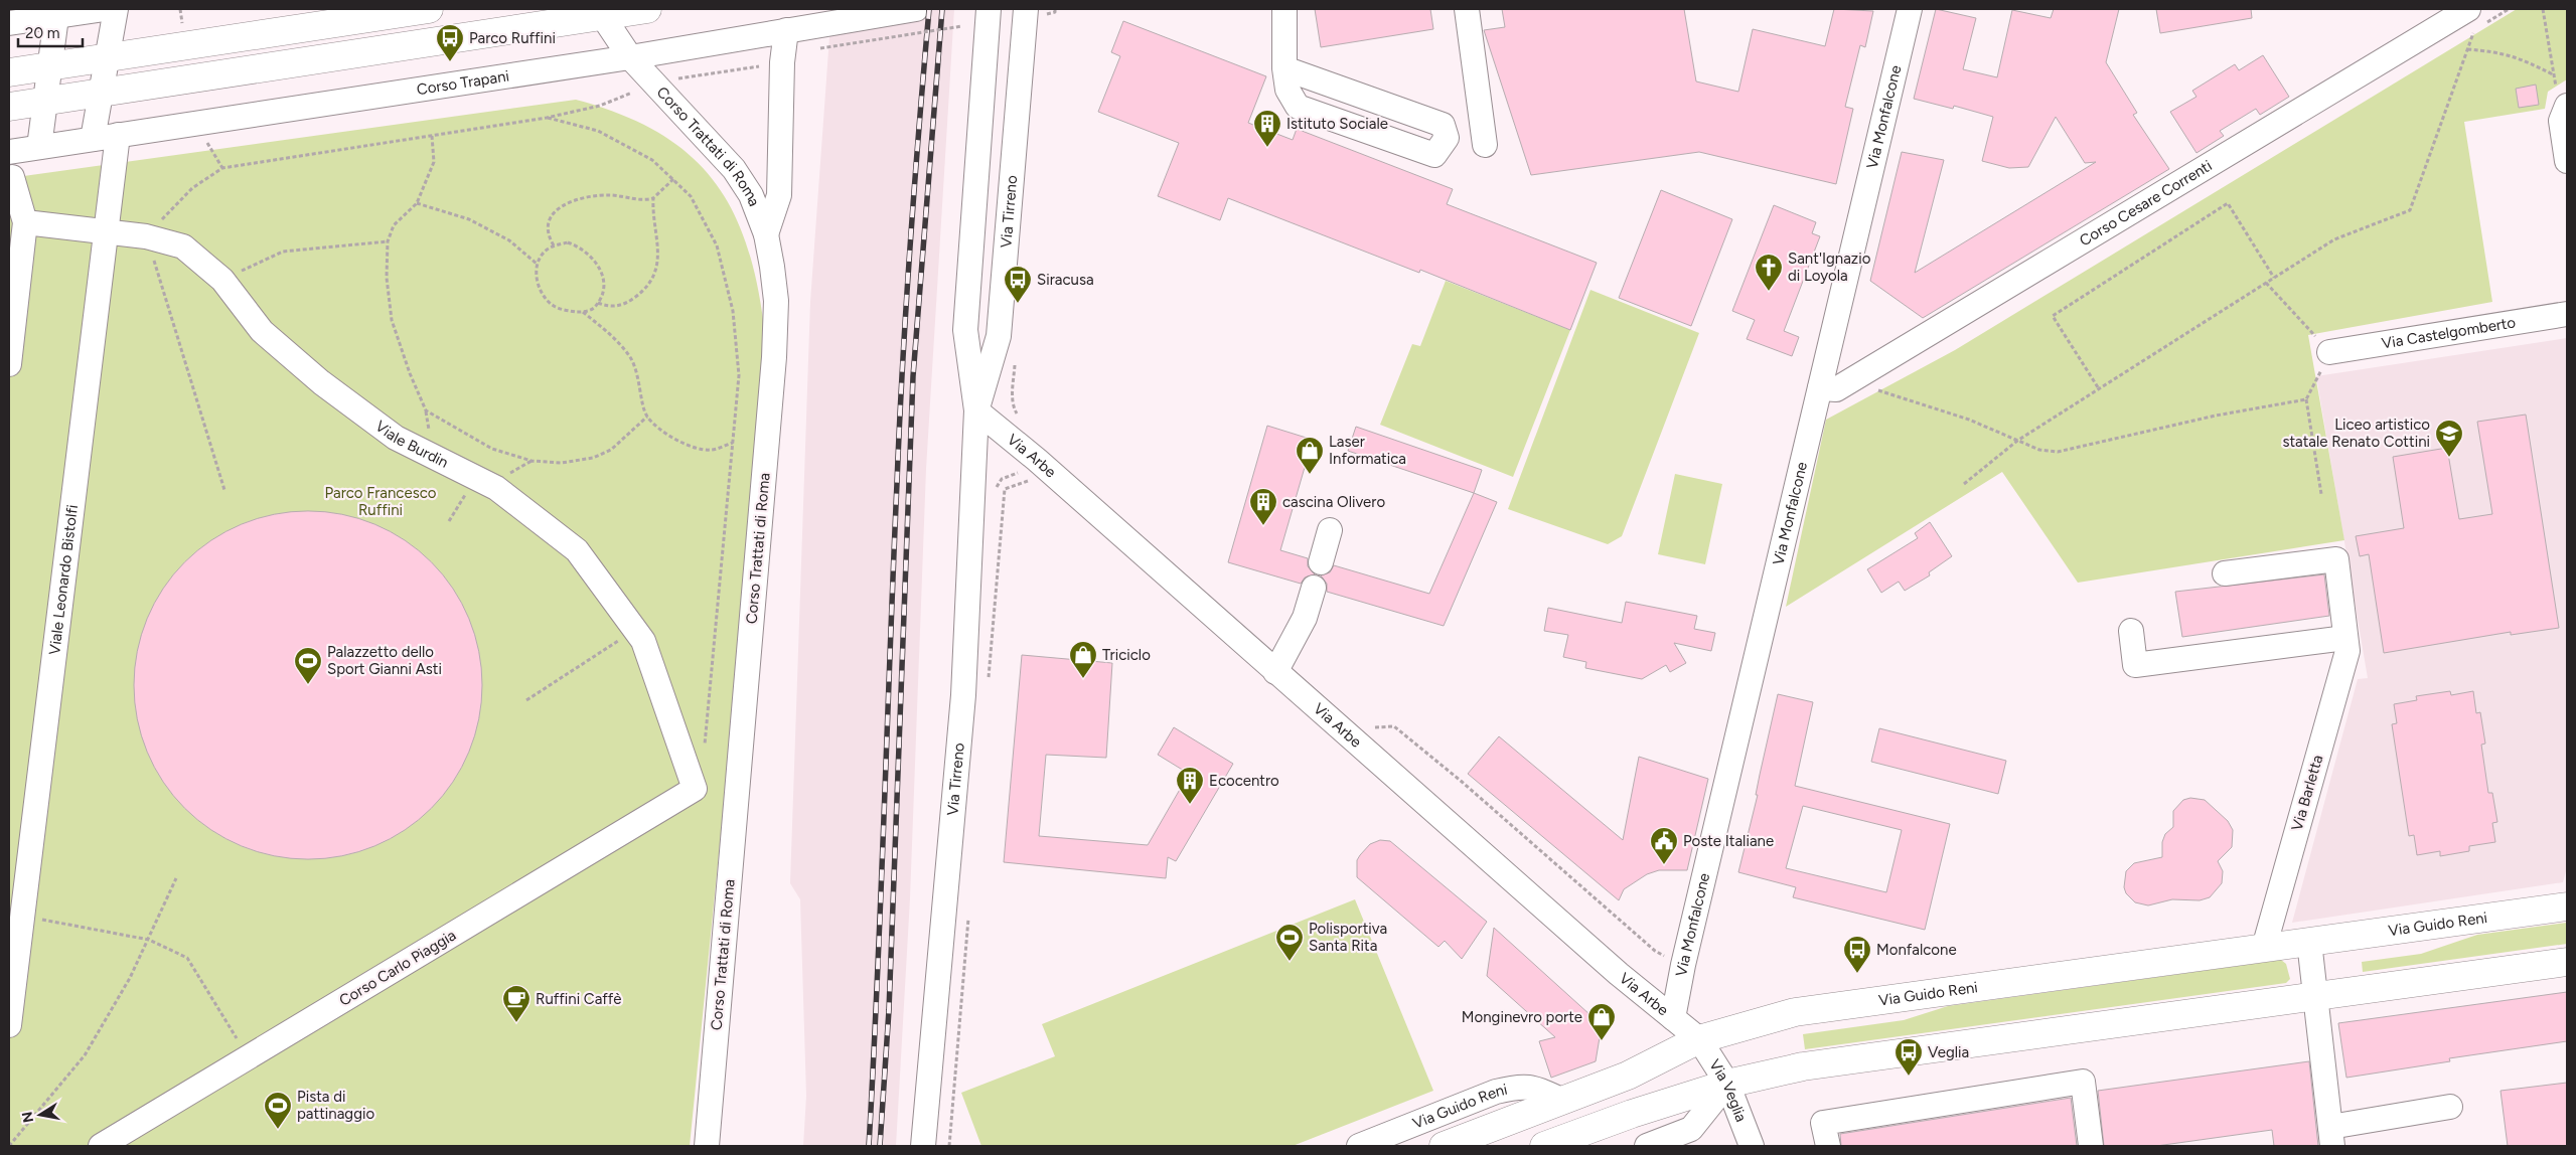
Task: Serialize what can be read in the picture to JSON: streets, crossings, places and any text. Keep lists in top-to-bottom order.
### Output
{
  "streets": {
    "main road": ["Via Guido Reni"],
    "street": [
      "Corso Trapani",
      "Via Monfalcone",
      "Corso Trattati di Roma",
      "Corso Cesare Correnti",
      "Via Tirreno",
      "Via Castelgomberto",
      "Viale Burdin",
      "Via Arbe",
      "Viale Leonardo Bistolfi",
      "Via Barletta",
      "Corso Carlo Piaggia",
      "Via Veglia"
    ]
  },
  "crossings": [
    ["Corso Trapani", "Corso Trattati di Roma"],
    ["Corso Trapani", "Viale Leonardo Bistolfi"],
    ["Via Monfalcone", "Corso Cesare Correnti"],
    ["Via Monfalcone", "Via Arbe"],
    ["Via Tirreno", "Via Arbe"],
    ["Viale Burdin", "Viale Leonardo Bistolfi"],
    ["Viale Burdin", "Corso Carlo Piaggia"],
    ["Via Arbe", "Via Guido Reni"],
    ["Via Arbe", "Via Veglia"],
    ["Via Barletta", "Via Guido Reni"],
    ["Via Guido Reni", "Via Veglia"]
  ],
  "parks": ["Parco Francesco Ruffini"],
  "places": {
    "bus stop": [
      "Parco Ruffini",
      "Siracusa",
      "Monfalcone",
      "Veglia"
    ],
    "building": ["Istituto Sociale", "cascina Olivero", "Ecocentro"],
    "church": ["Sant'Ignazio di Loyola"],
    "school or university": ["Liceo artistico statale Renato Cottini"],
    "shop": ["Laser Informatica", "Triciclo", "Monginevro porte"],
    "sports": ["Palazzetto dello Sport Gianni Asti", "Polisportiva Santa Rita", "Pista di pattinaggio"],
    "public building": ["Poste Italiane"],
    "cafe": ["Ruffini Caffè"]
  },
  "scale_bar": "20 m",
  "north": "left"
}
